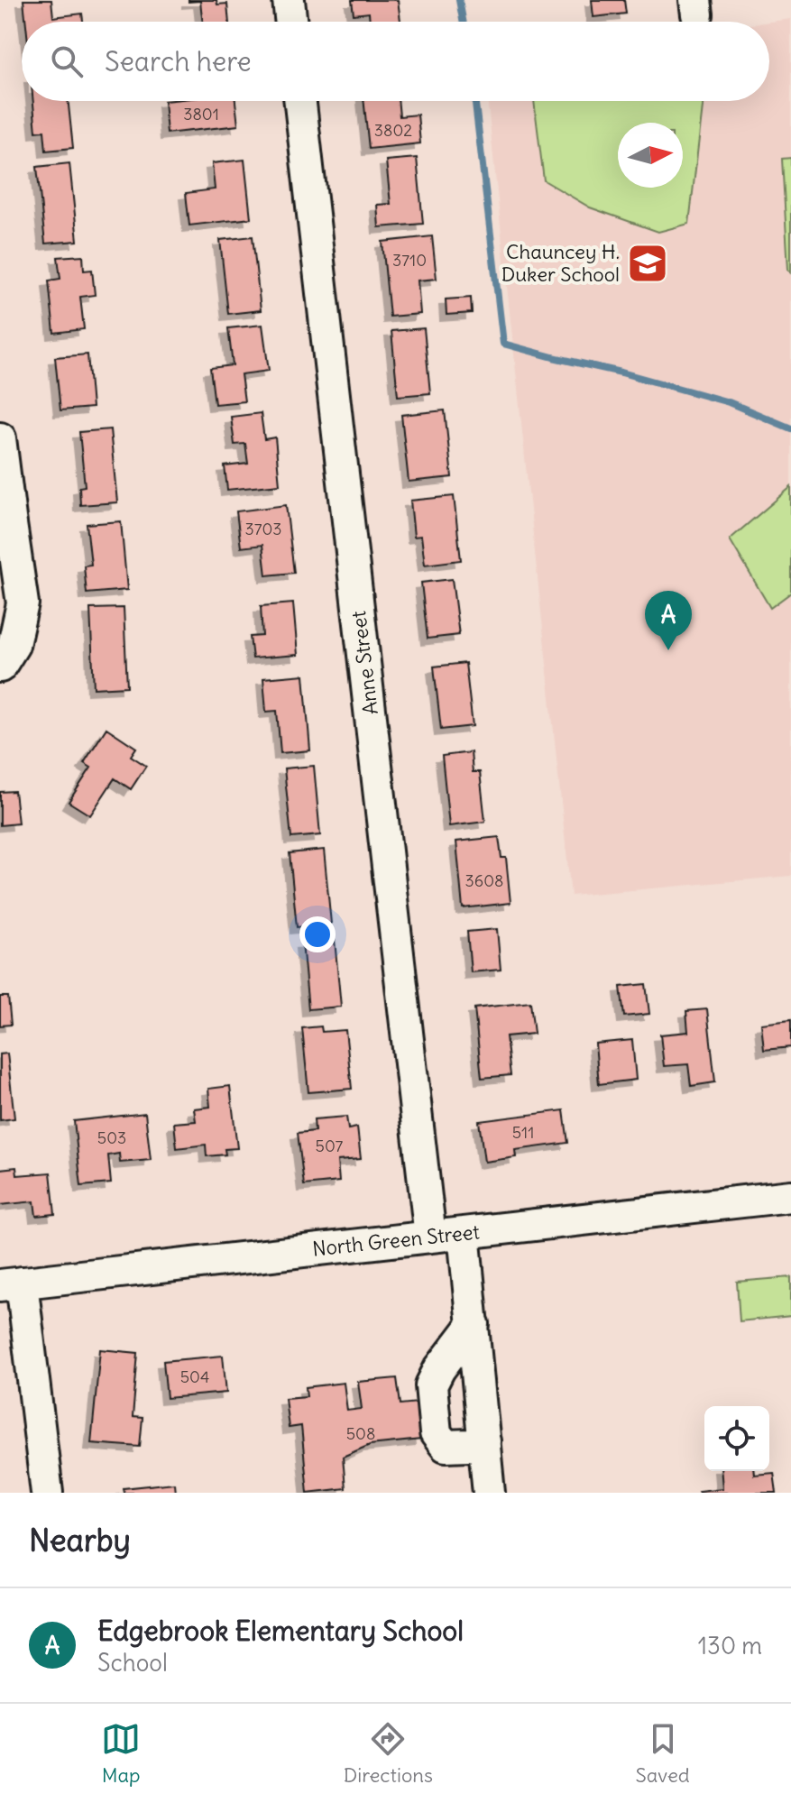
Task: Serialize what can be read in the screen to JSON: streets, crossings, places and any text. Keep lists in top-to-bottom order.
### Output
{
  "streets": {
    "street": ["Anne Street", "North Green Street"]
  },
  "crossings": [
    ["Anne Street", "North Green Street"]
  ],
  "places": {
    "school or university": ["Chauncey H. Duker School"]
  },
  "house_numbers": [
    "3801",
    "3802",
    "3710",
    "3703",
    "3608",
    "511",
    "503",
    "507",
    "504",
    "508"
  ],
  "north": "right",
  "page": {
    "search": "Search here",
    "pins": "A",
    "heading": "Nearby",
    "list": [
      {
        "mark": "A",
        "name": "Edgebrook Elementary School",
        "note": "School",
        "value": "130 m"
      }
    ],
    "nav": ["Map", "Directions", "Saved"]
  }
}
